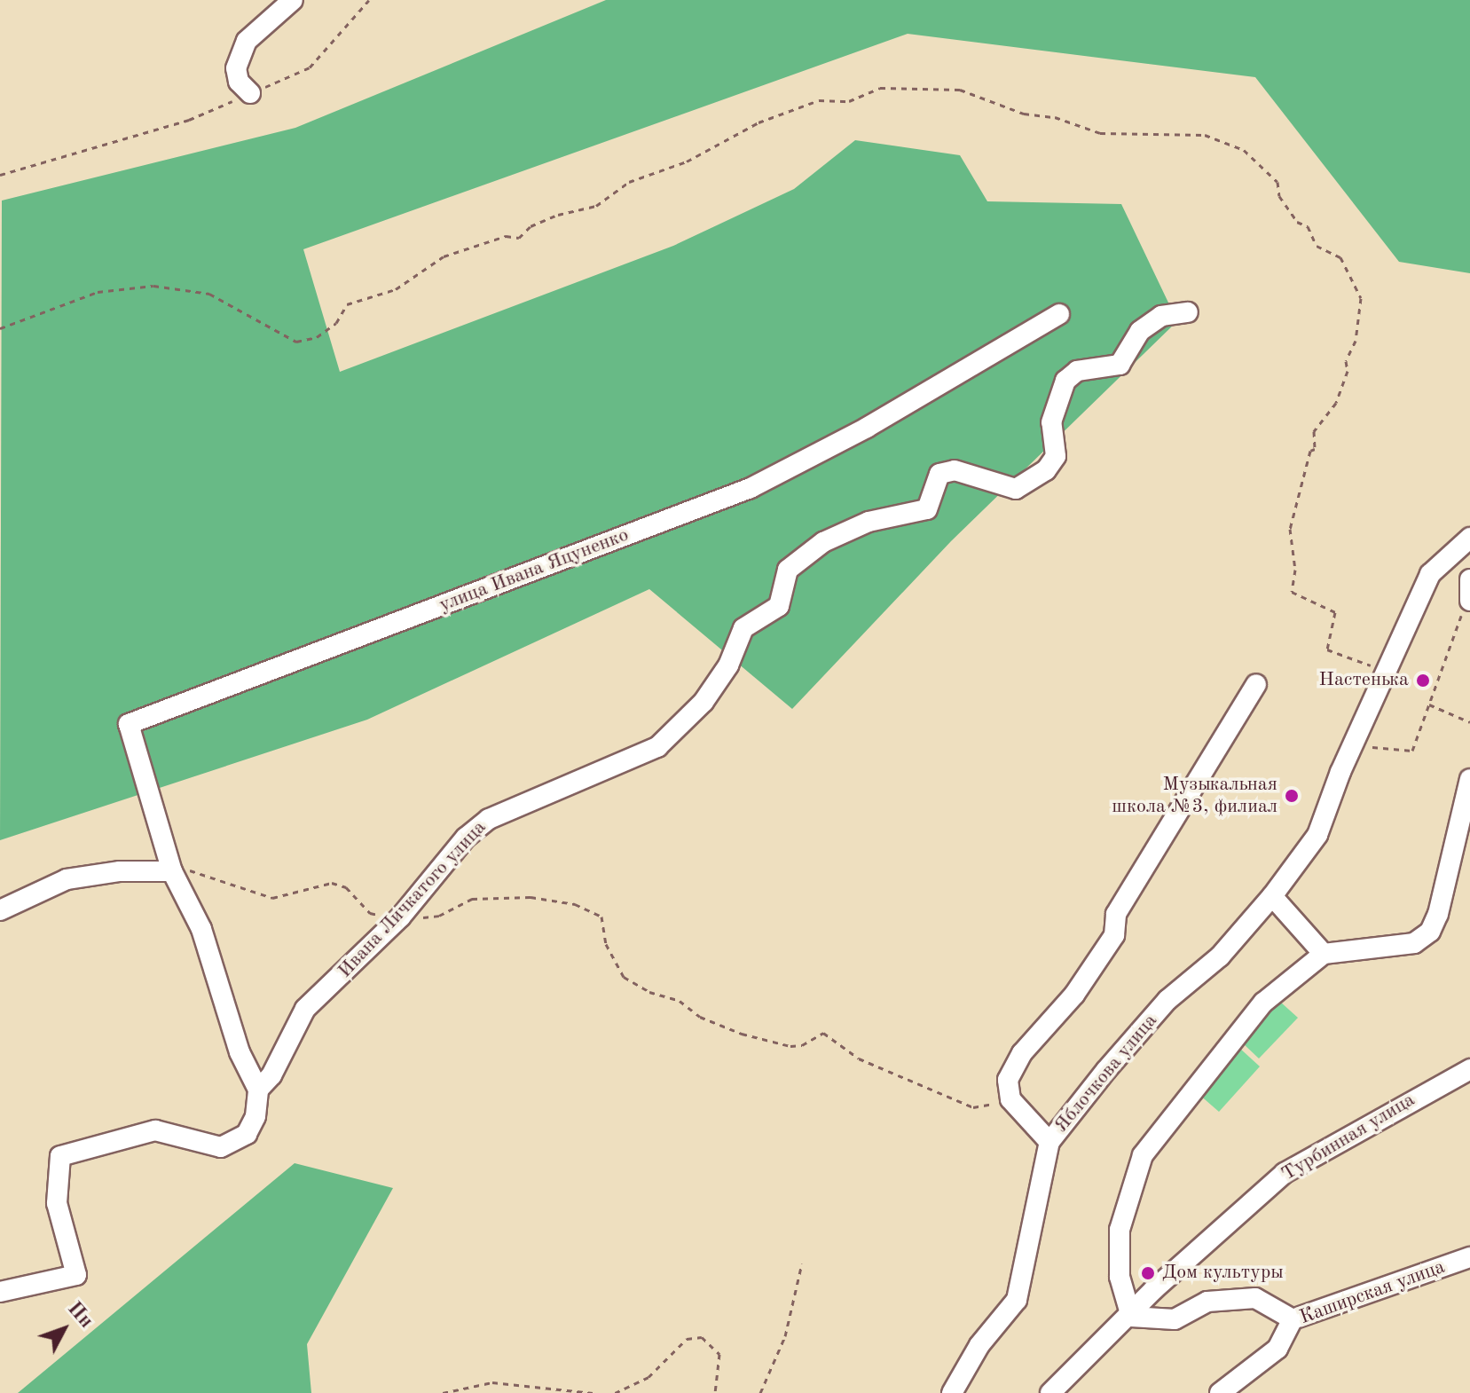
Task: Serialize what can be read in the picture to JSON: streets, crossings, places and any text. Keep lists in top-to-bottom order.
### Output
{
  "streets": {
    "street": [
      "улица Ивана Яцуненко",
      "Ивана Личкатого улица",
      "Яблочкова улица",
      "Турбинная улица",
      "Каширская улица"
    ]
  },
  "places": ["Настенька", "Музыкальная школа №3, филиал", "Дом культуры"],
  "north": "top right"
}
